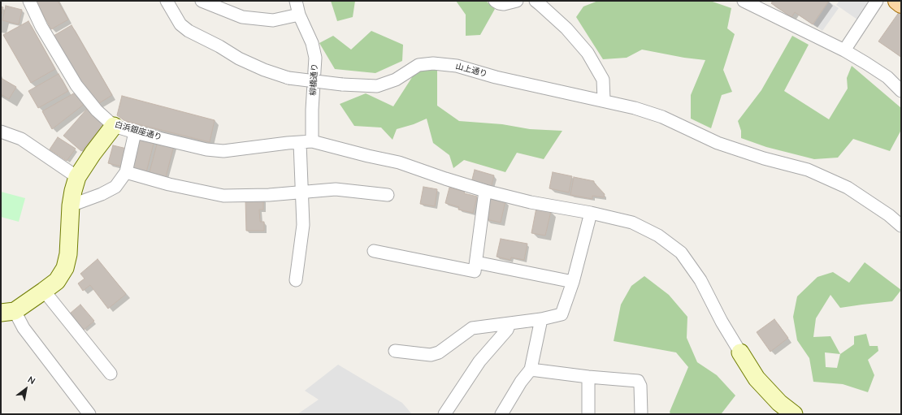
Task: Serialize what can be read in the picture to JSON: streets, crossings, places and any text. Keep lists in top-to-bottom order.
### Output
{
  "streets": {
    "street": ["山上通り", "柳橋通り", "白浜銀座通り"]
  },
  "crossings": [
    ["柳橋通り", "白浜銀座通り"]
  ],
  "north": "top right"
}
